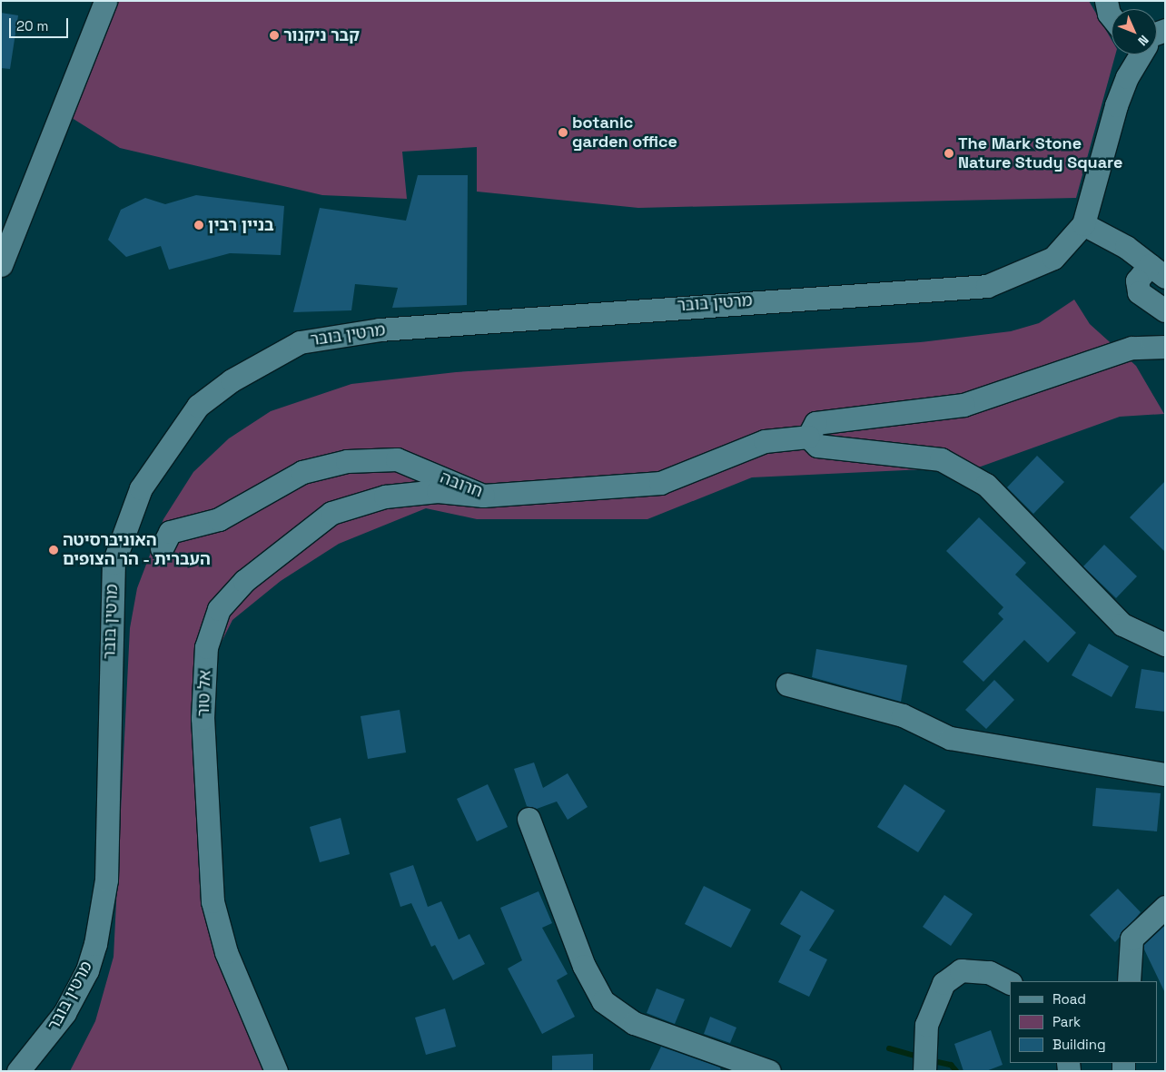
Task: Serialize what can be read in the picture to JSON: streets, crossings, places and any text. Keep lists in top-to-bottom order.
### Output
{
  "streets": {
    "street": ["מרטין בובר", "חרובה", "אל טור"]
  },
  "crossings": [
    ["חרובה", "אל טור"]
  ],
  "places": [
    "קבר ניקנור",
    "botanic garden office",
    "The Mark Stone Nature Study Square",
    "בניין רבין",
    "האוניברסיטה העברית - הר הצופים"
  ],
  "legend": ["Road", "Park", "Building"],
  "scale_bar": "20 m",
  "north": "bottom right"
}
